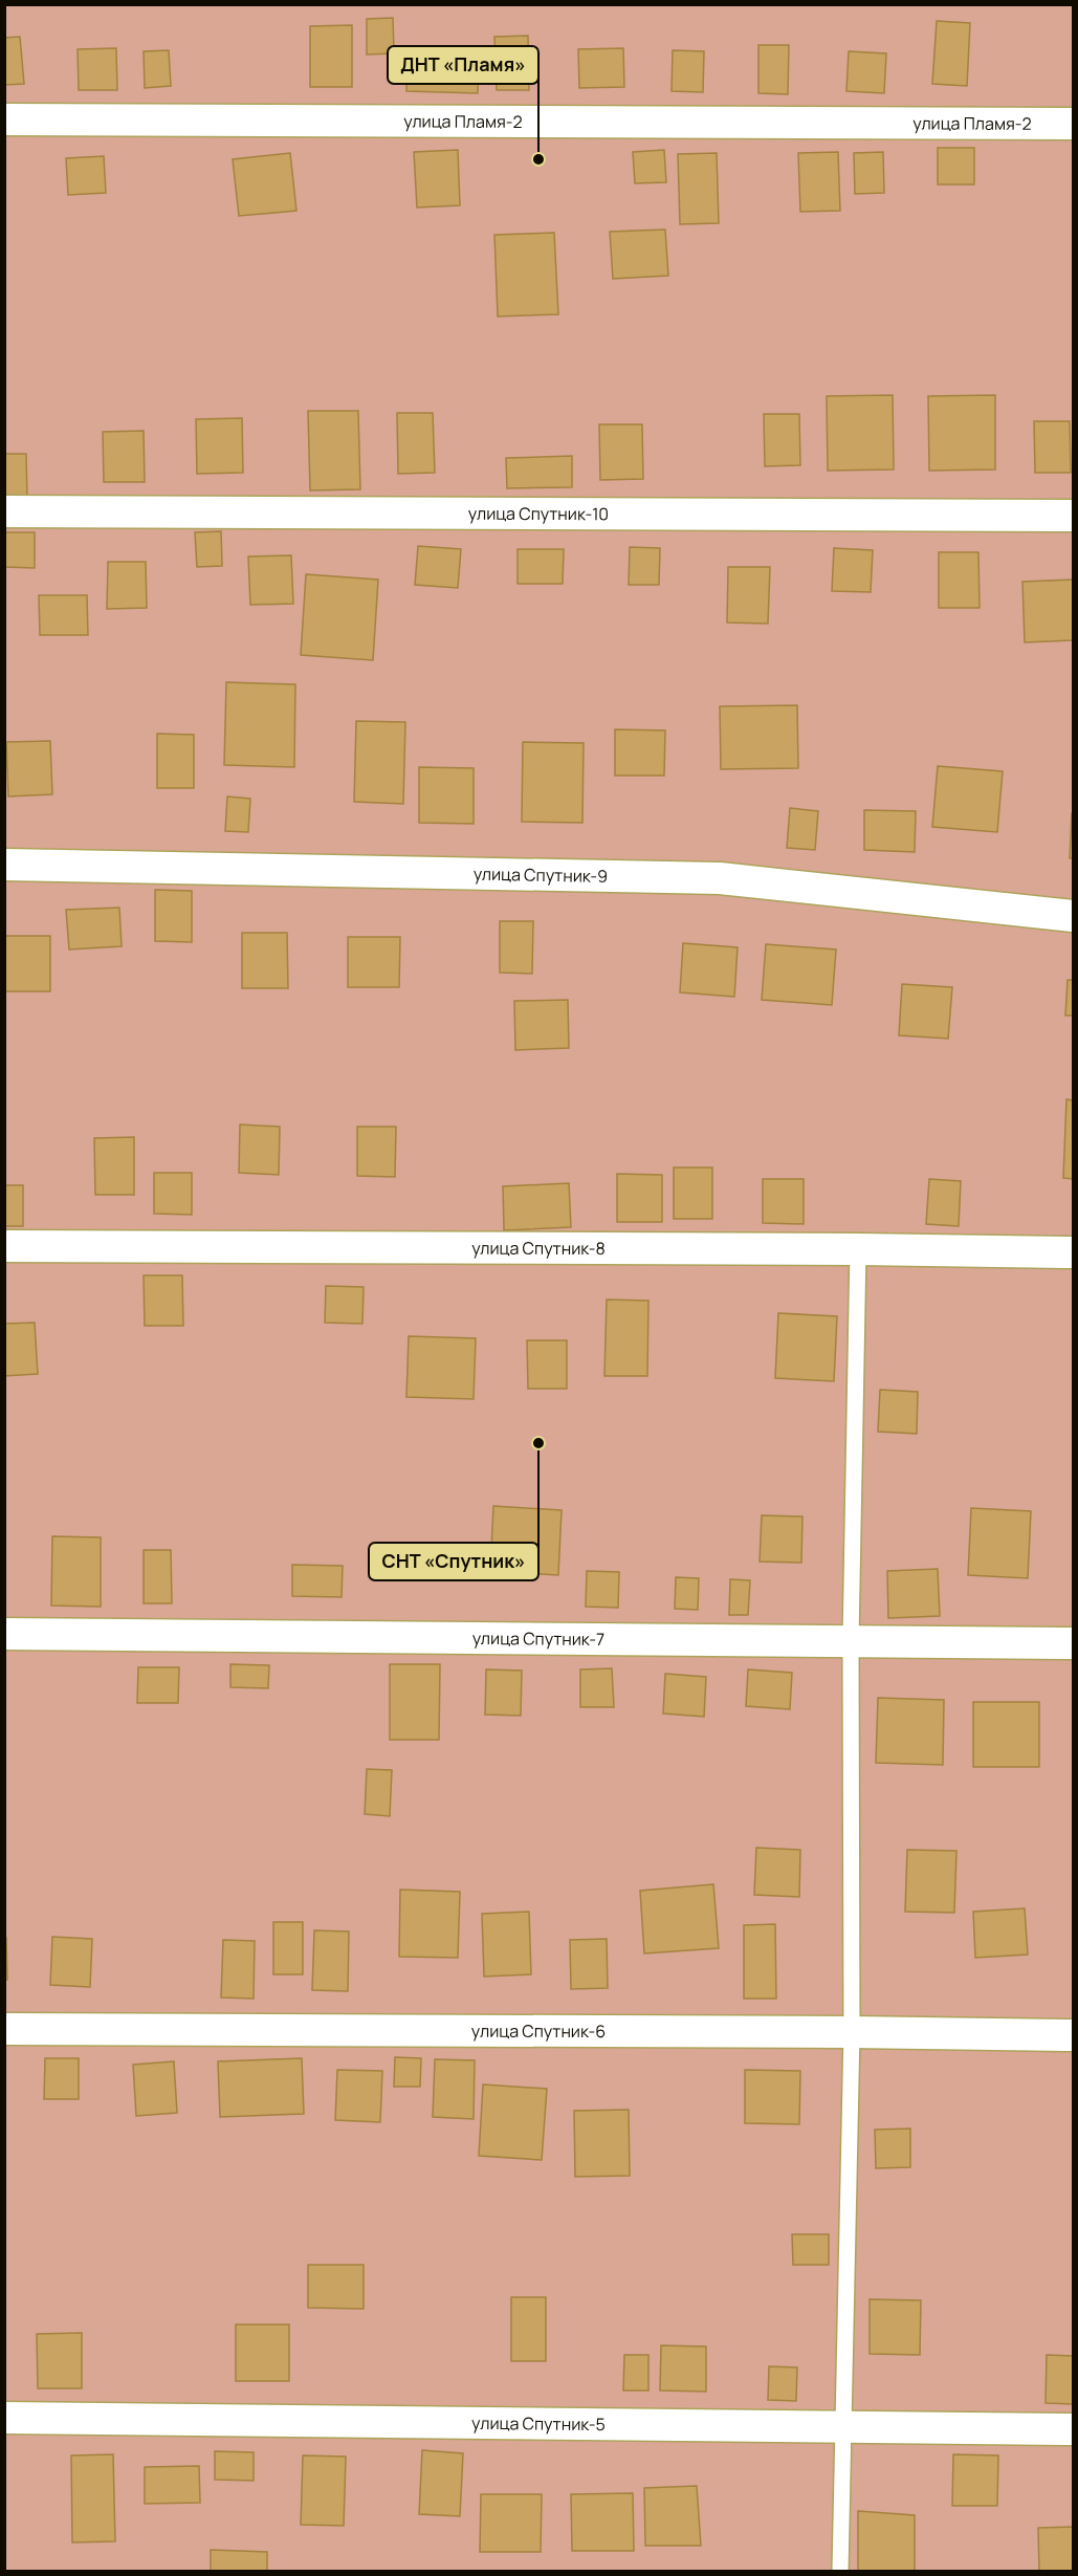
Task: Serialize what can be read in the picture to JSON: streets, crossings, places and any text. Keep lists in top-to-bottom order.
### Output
{
  "streets": {
    "street": [
      "улица Пламя-2",
      "улица Спутник-10",
      "улица Спутник-9",
      "улица Спутник-8",
      "улица Спутник-7",
      "улица Спутник-6",
      "улица Спутник-5"
    ]
  },
  "places": ["ДНТ «Пламя»", "СНТ «Спутник»"]
}
